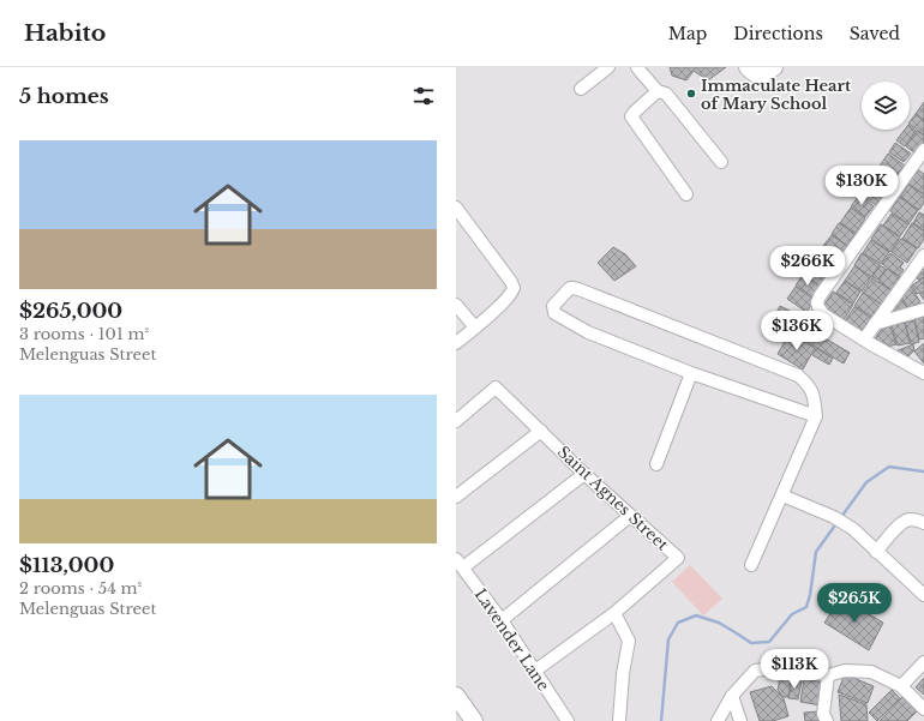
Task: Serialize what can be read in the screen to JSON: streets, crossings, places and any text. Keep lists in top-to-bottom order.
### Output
{
  "streets": {
    "street": ["Saint Agnes Street", "Lavender Lane"]
  },
  "crossings": [
    ["Saint Agnes Street", "Lavender Lane"]
  ],
  "places": ["Immaculate Heart of Mary School"],
  "page": {
    "header": "Habito",
    "nav": ["Map", "Directions", "Saved"],
    "heading": "5 homes",
    "list": [
      {
        "name": "$265,000",
        "note": "3 rooms · 101 m² · Melenguas Street"
      },
      {
        "name": "$113,000",
        "note": "2 rooms · 54 m² · Melenguas Street"
      }
    ],
    "price": [
      "$130K",
      "$266K",
      "$136K",
      "$265K",
      "$113K"
    ]
  }
}
